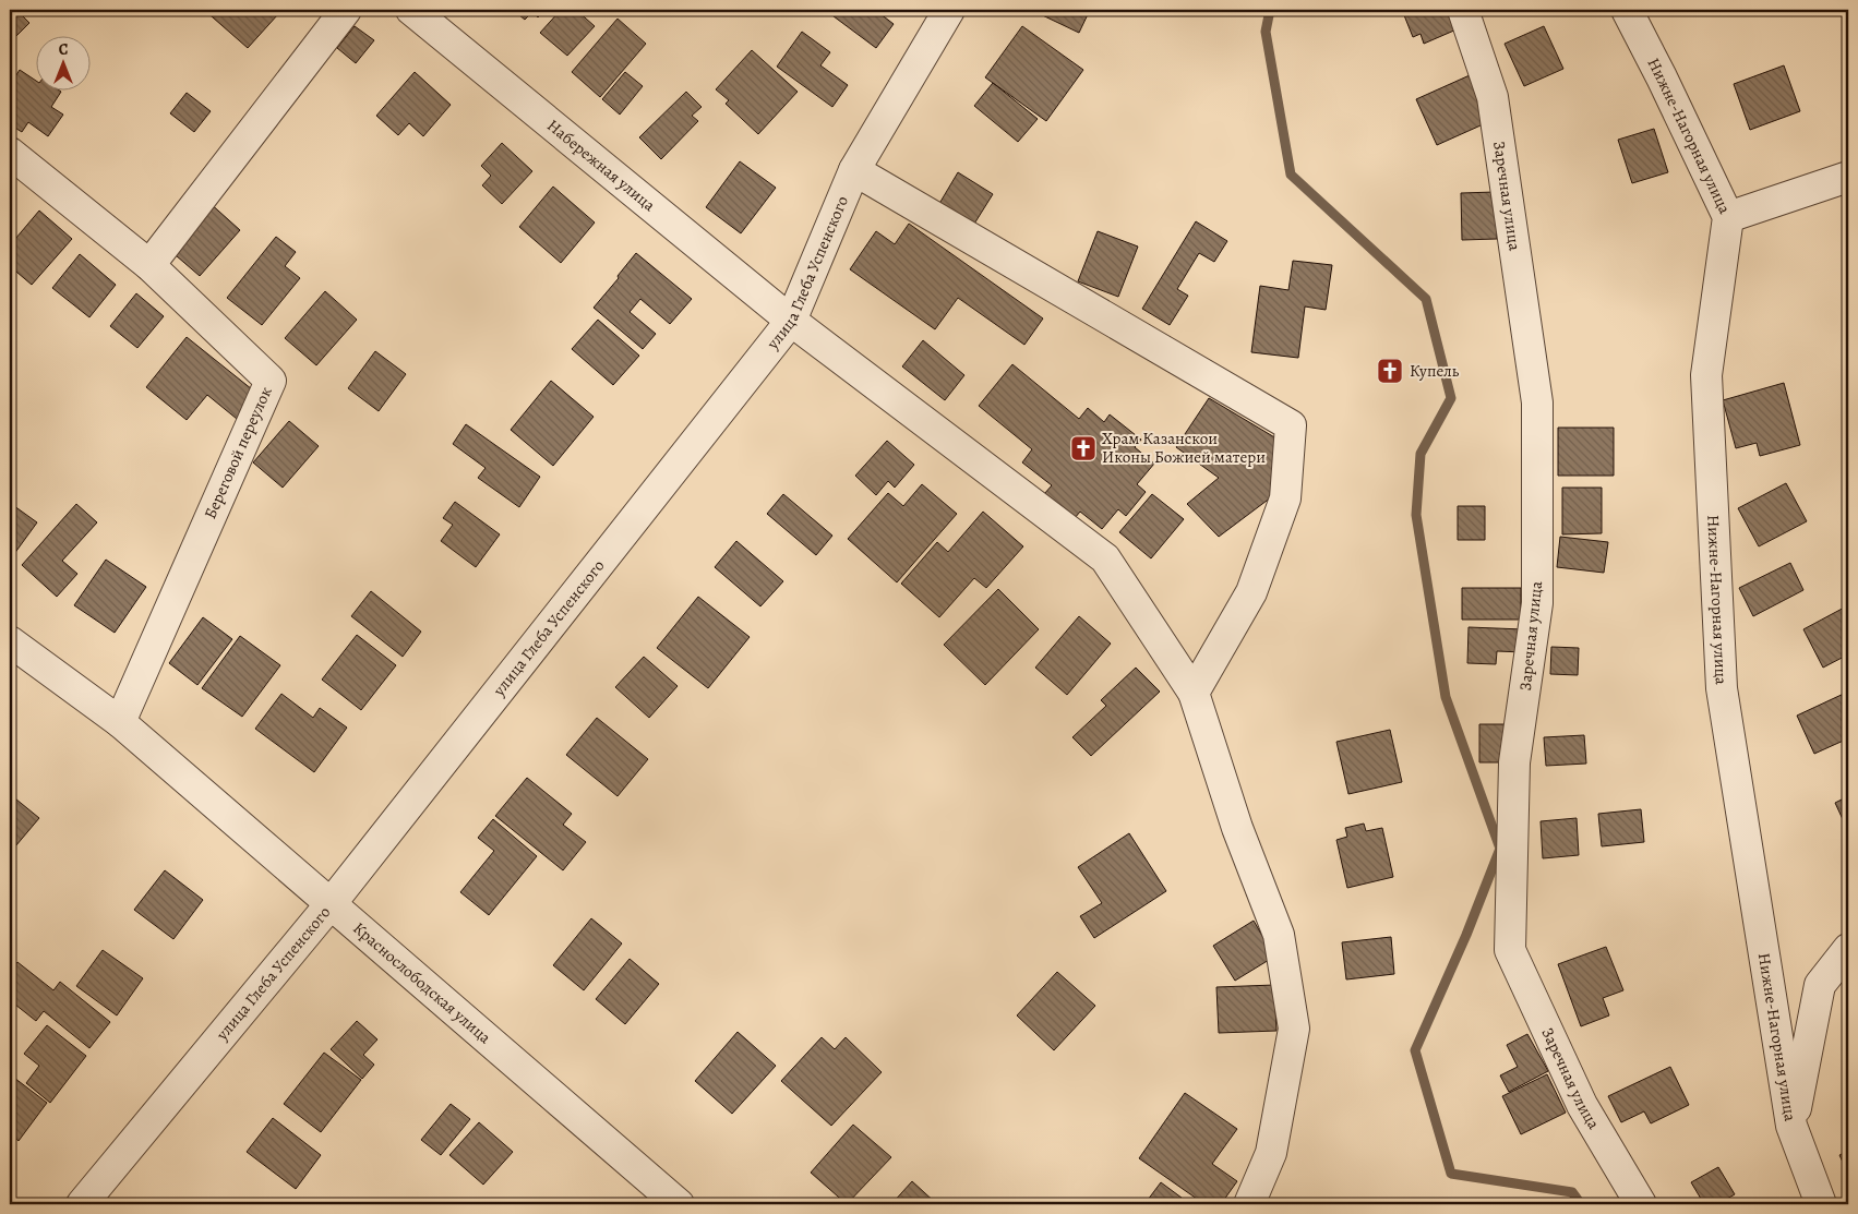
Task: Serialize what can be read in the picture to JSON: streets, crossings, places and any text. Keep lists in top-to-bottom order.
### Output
{
  "streets": {
    "street": [
      "Нижне-Нагорная улица",
      "Набережная улица",
      "Заречная улица",
      "улица Глеба Успенского",
      "Береговой переулок",
      "Краснослободская улица"
    ]
  },
  "crossings": [
    ["Набережная улица", "улица Глеба Успенского"],
    ["улица Глеба Успенского", "Краснослободская улица"],
    ["Береговой переулок", "Краснослободская улица"]
  ],
  "places": {
    "church": ["Купель", "Храм Казанскои Иконы Божией матери"]
  },
  "north": "top"
}
